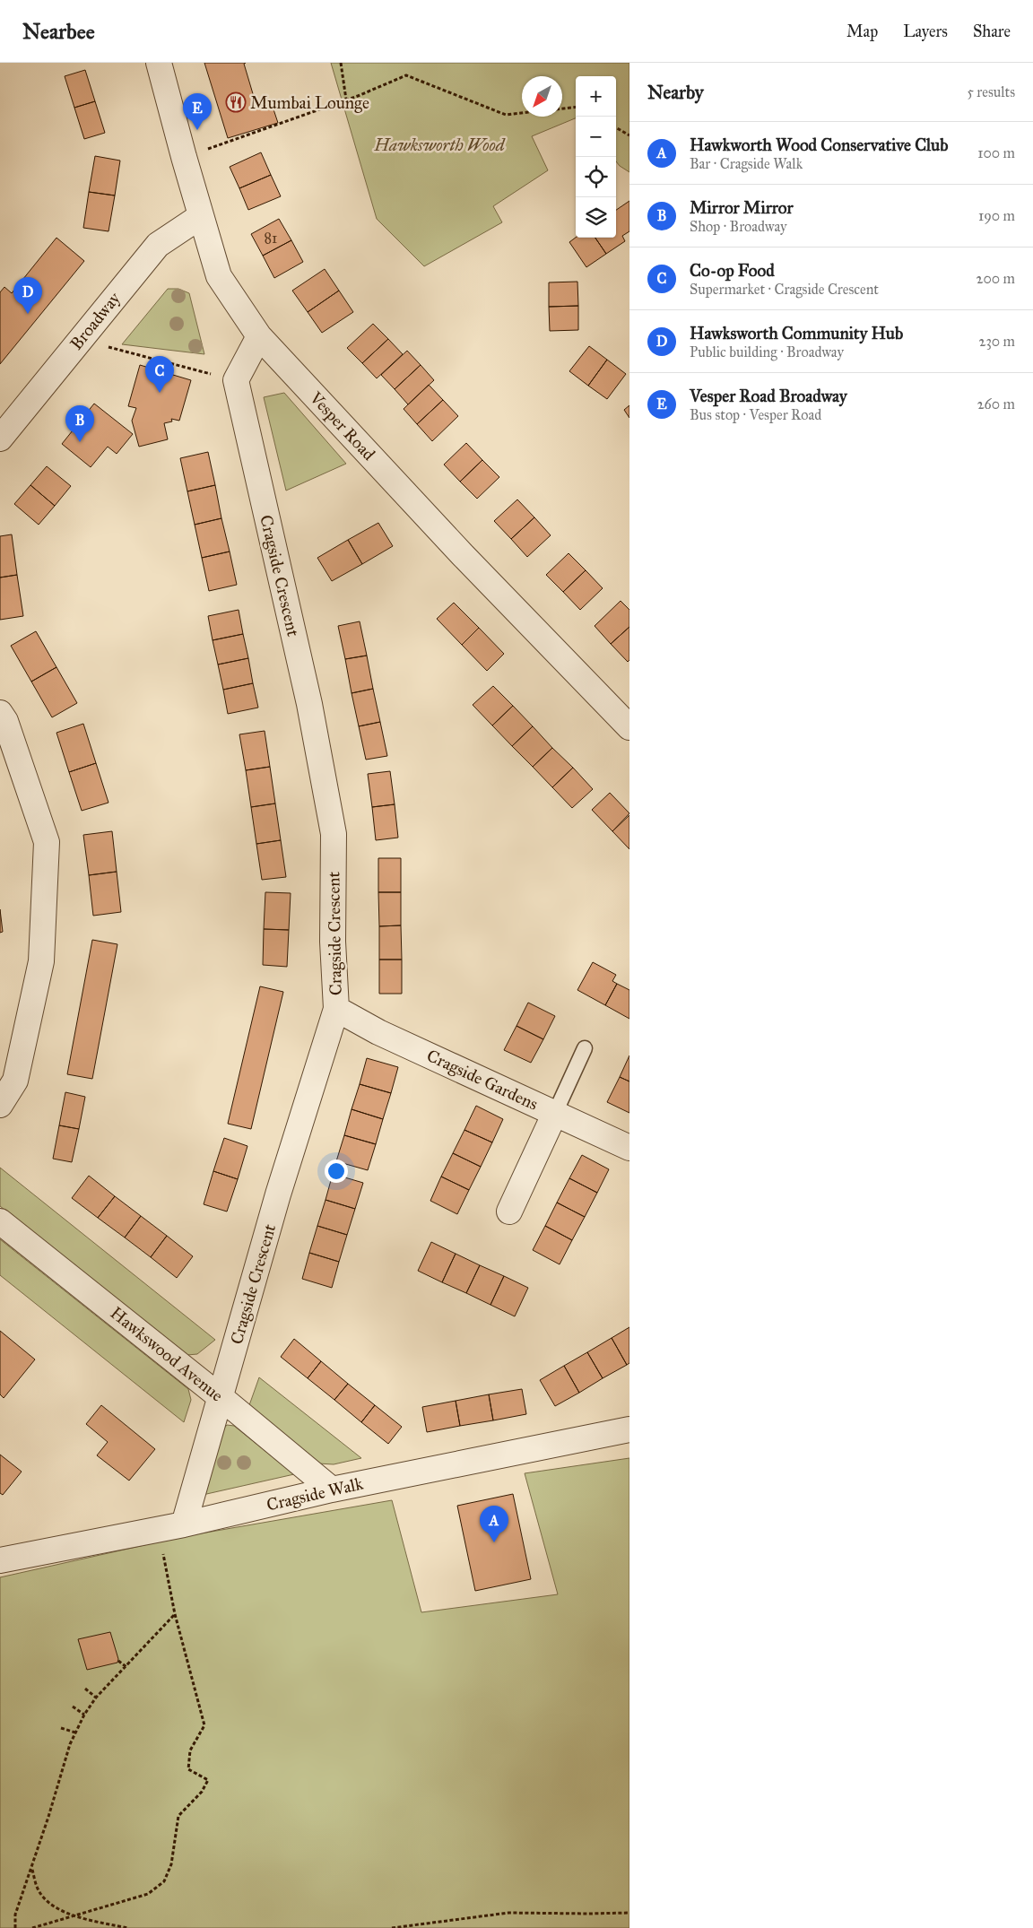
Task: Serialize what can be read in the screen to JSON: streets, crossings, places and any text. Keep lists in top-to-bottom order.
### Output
{
  "streets": {
    "street": [
      "Broadway",
      "Vesper Road",
      "Cragside Crescent",
      "Cragside Gardens",
      "Hawkswood Avenue",
      "Cragside Walk"
    ]
  },
  "crossings": [
    ["Broadway", "Vesper Road"],
    ["Cragside Crescent", "Cragside Gardens"],
    ["Cragside Crescent", "Hawkswood Avenue"],
    ["Cragside Crescent", "Cragside Walk"],
    ["Hawkswood Avenue", "Cragside Walk"]
  ],
  "parks": ["Hawksworth Wood"],
  "places": {
    "restaurant": ["Mumbai Lounge"]
  },
  "house_numbers": ["81"],
  "north": "bottom left",
  "page": {
    "header": "Nearbee",
    "nav": ["Map", "Layers", "Share"],
    "heading": ["Nearby", "5 results"],
    "map_buttons": ["+", "−"],
    "pins": [
      "E",
      "D",
      "C",
      "B",
      "A"
    ],
    "list": [
      {
        "mark": "A",
        "name": "Hawkworth Wood Conservative Club",
        "note": "Bar · Cragside Walk",
        "value": "100 m"
      },
      {
        "mark": "B",
        "name": "Mirror Mirror",
        "note": "Shop · Broadway",
        "value": "190 m"
      },
      {
        "mark": "C",
        "name": "Co-op Food",
        "note": "Supermarket · Cragside Crescent",
        "value": "200 m"
      },
      {
        "mark": "D",
        "name": "Hawksworth Community Hub",
        "note": "Public building · Broadway",
        "value": "230 m"
      },
      {
        "mark": "E",
        "name": "Vesper Road Broadway",
        "note": "Bus stop · Vesper Road",
        "value": "260 m"
      }
    ]
  }
}
